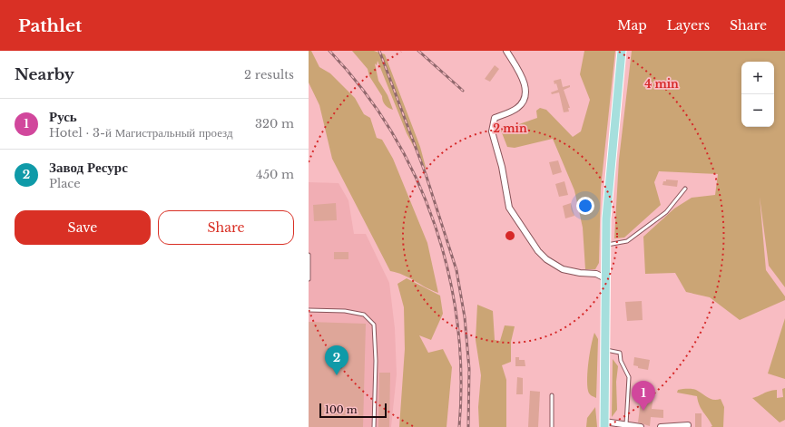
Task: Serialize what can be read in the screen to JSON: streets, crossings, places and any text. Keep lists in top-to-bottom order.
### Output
{
  "scale_bar": "100 m",
  "page": {
    "header": "Pathlet",
    "nav": ["Map", "Layers", "Share"],
    "heading": ["Nearby", "2 results"],
    "map_buttons": ["+", "−"],
    "list": [
      {
        "mark": "1",
        "name": "Русь",
        "note": "Hotel · 3-й Магистральный проезд",
        "value": "320 m"
      },
      {
        "mark": "2",
        "name": "Завод Ресурс",
        "note": "Place",
        "value": "450 m"
      }
    ],
    "buttons": ["Save", "Share"],
    "pins": ["2", "1"],
    "scale": "100 m"
  },
  "rings": ["4 min", "2 min"]
}
